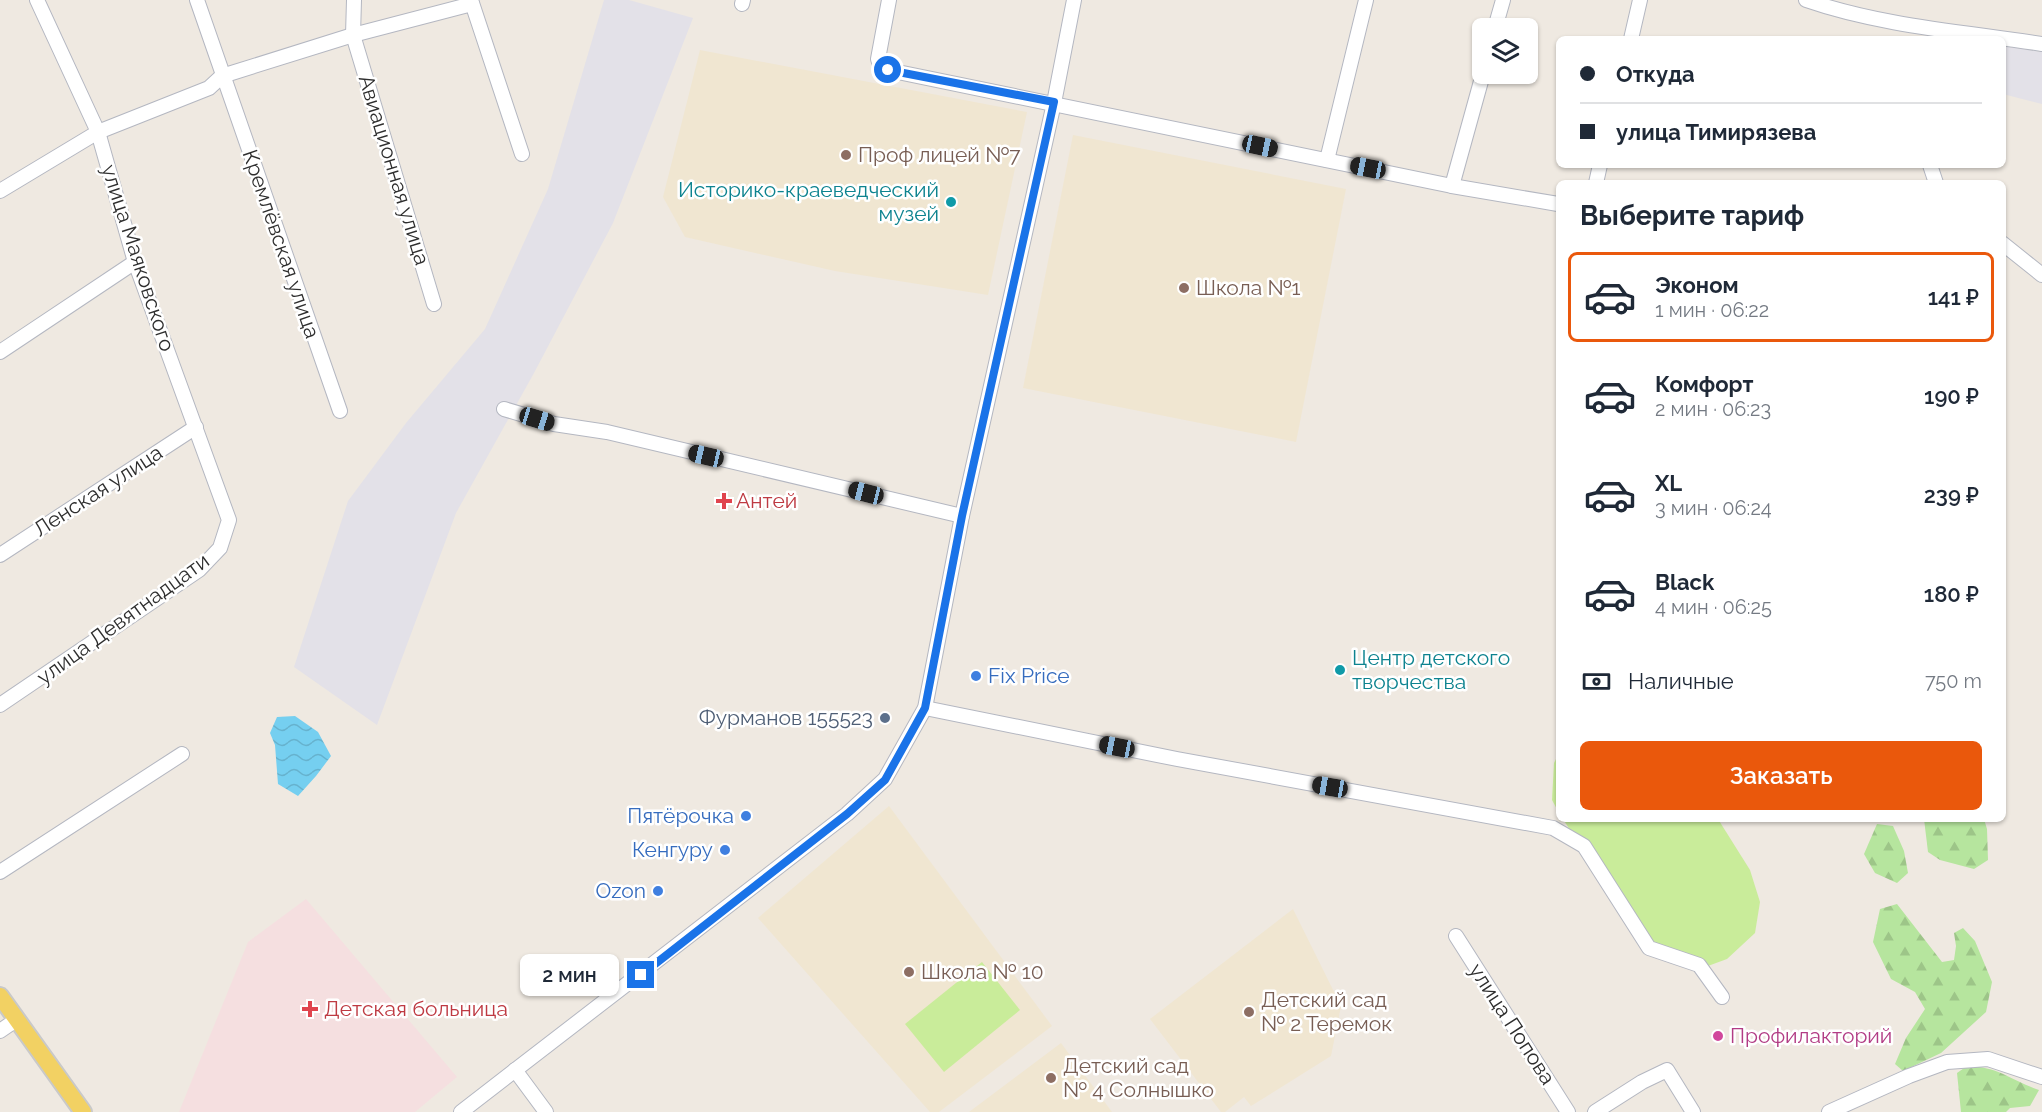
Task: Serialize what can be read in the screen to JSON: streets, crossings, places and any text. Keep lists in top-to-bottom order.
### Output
{
  "streets": {
    "street": [
      "Авиационная улица",
      "Кремлёвская улица",
      "улица Маяковского",
      "Ленская улица",
      "улица Девятнадцати",
      "улица Попова"
    ]
  },
  "crossings": [
    ["улица Маяковского", "Ленская улица"],
    ["улица Маяковского", "улица Девятнадцати"]
  ],
  "places": {
    "other": [
      "Проф лицей №7",
      "Историко-краеведческий музей",
      "Школа №1",
      "Центр детского творчества",
      "Fix Price",
      "Фурманов 155523",
      "Пятёрочка",
      "Кенгуру",
      "Ozon",
      "Школа № 10",
      "Детский сад № 2 Теремок",
      "Профилакторий",
      "Детский сад № 4 Солнышко"
    ],
    "health": ["Антей", "Детская больница"]
  },
  "page": {
    "banner": ["Откуда", "улица Тимирязева"],
    "heading": "Выберите тариф",
    "list": [
      {
        "name": "Эконом",
        "note": "1 мин · 06:22",
        "value": "141 ₽"
      },
      {
        "name": "Комфорт",
        "note": "2 мин · 06:23",
        "value": "190 ₽"
      },
      {
        "name": "XL",
        "note": "3 мин · 06:24",
        "value": "239 ₽"
      },
      {
        "name": "Black",
        "note": "4 мин · 06:25",
        "value": "180 ₽"
      }
    ],
    "pay": ["Наличные", "750 m"],
    "buttons": "Заказать",
    "bubble": "2 мин"
  }
}
